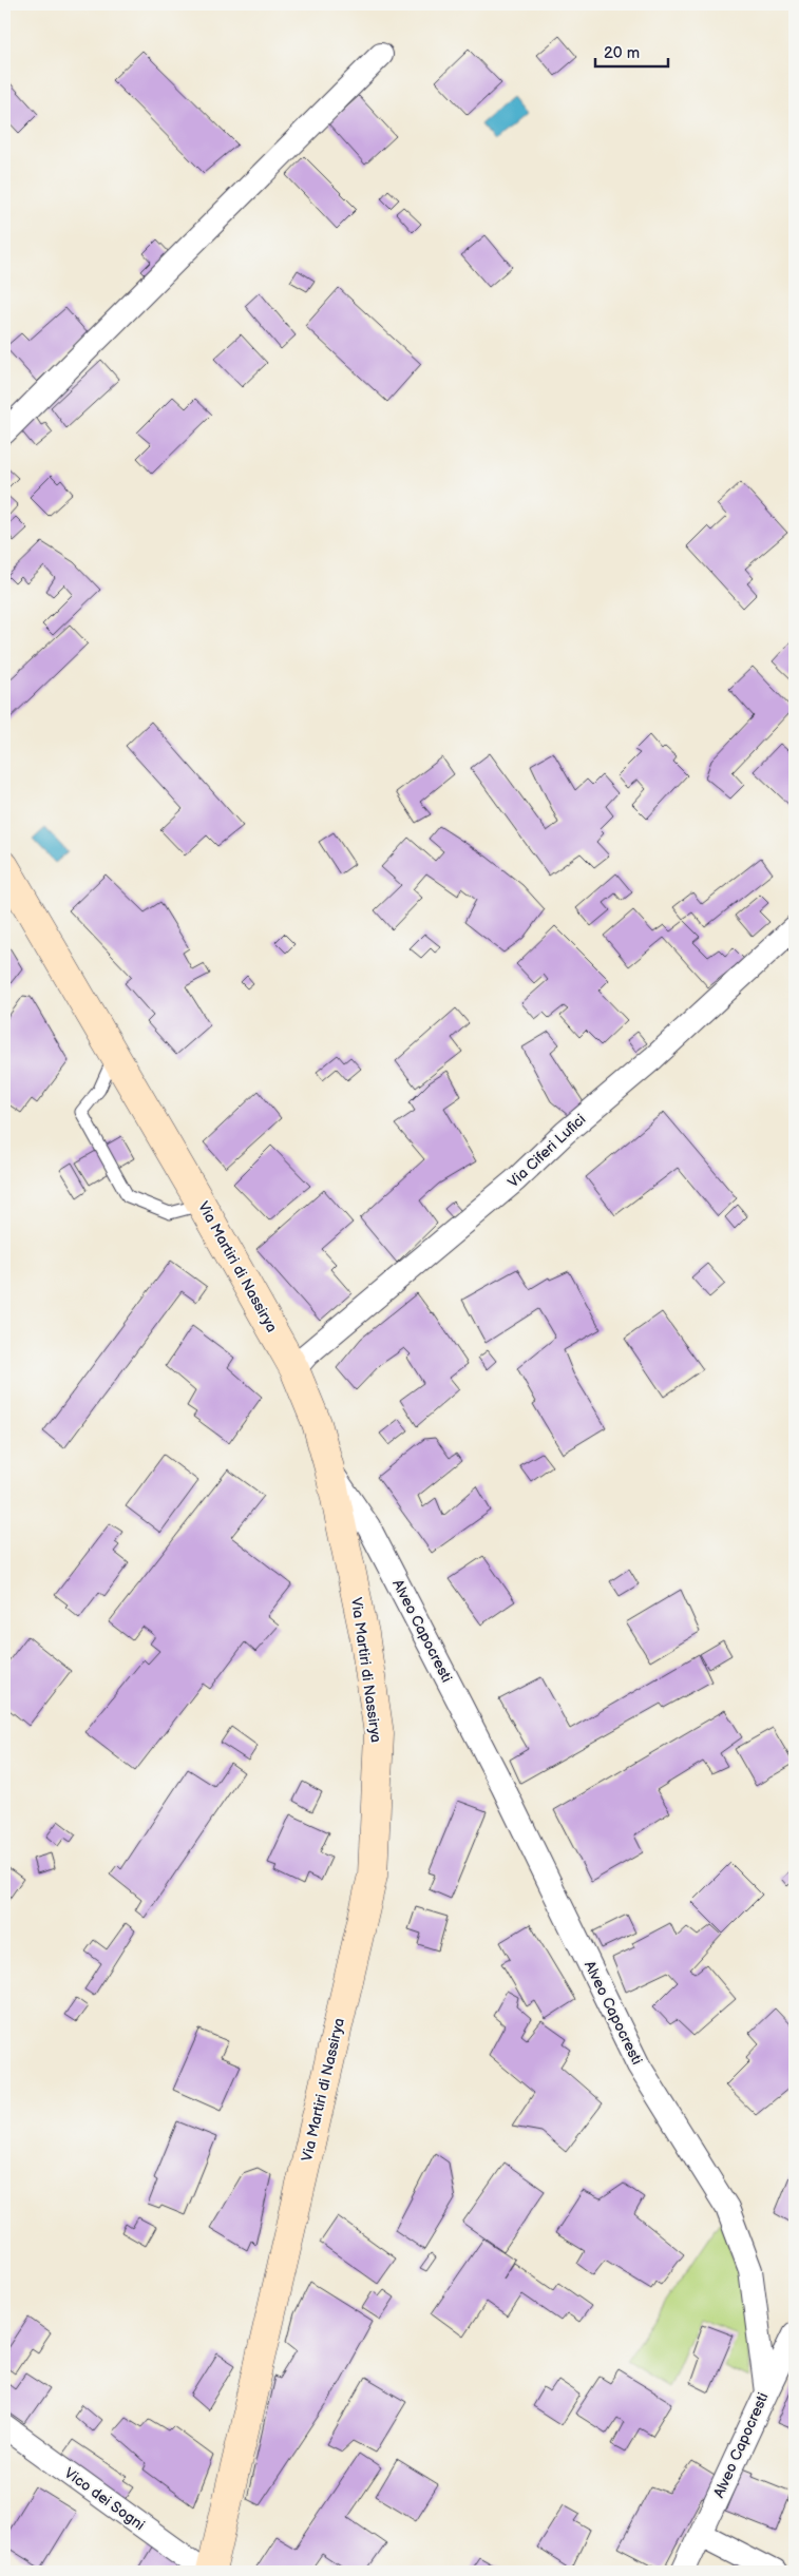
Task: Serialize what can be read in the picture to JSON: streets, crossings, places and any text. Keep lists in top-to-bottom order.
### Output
{
  "streets": {
    "street": [
      "Via Ciferi Lufici",
      "Via Martiri di Nassirya",
      "Alveo Capocresti",
      "Vico dei Sogni"
    ]
  },
  "crossings": [
    ["Via Ciferi Lufici", "Via Martiri di Nassirya"],
    ["Via Martiri di Nassirya", "Alveo Capocresti"]
  ],
  "scale_bar": "20 m"
}
